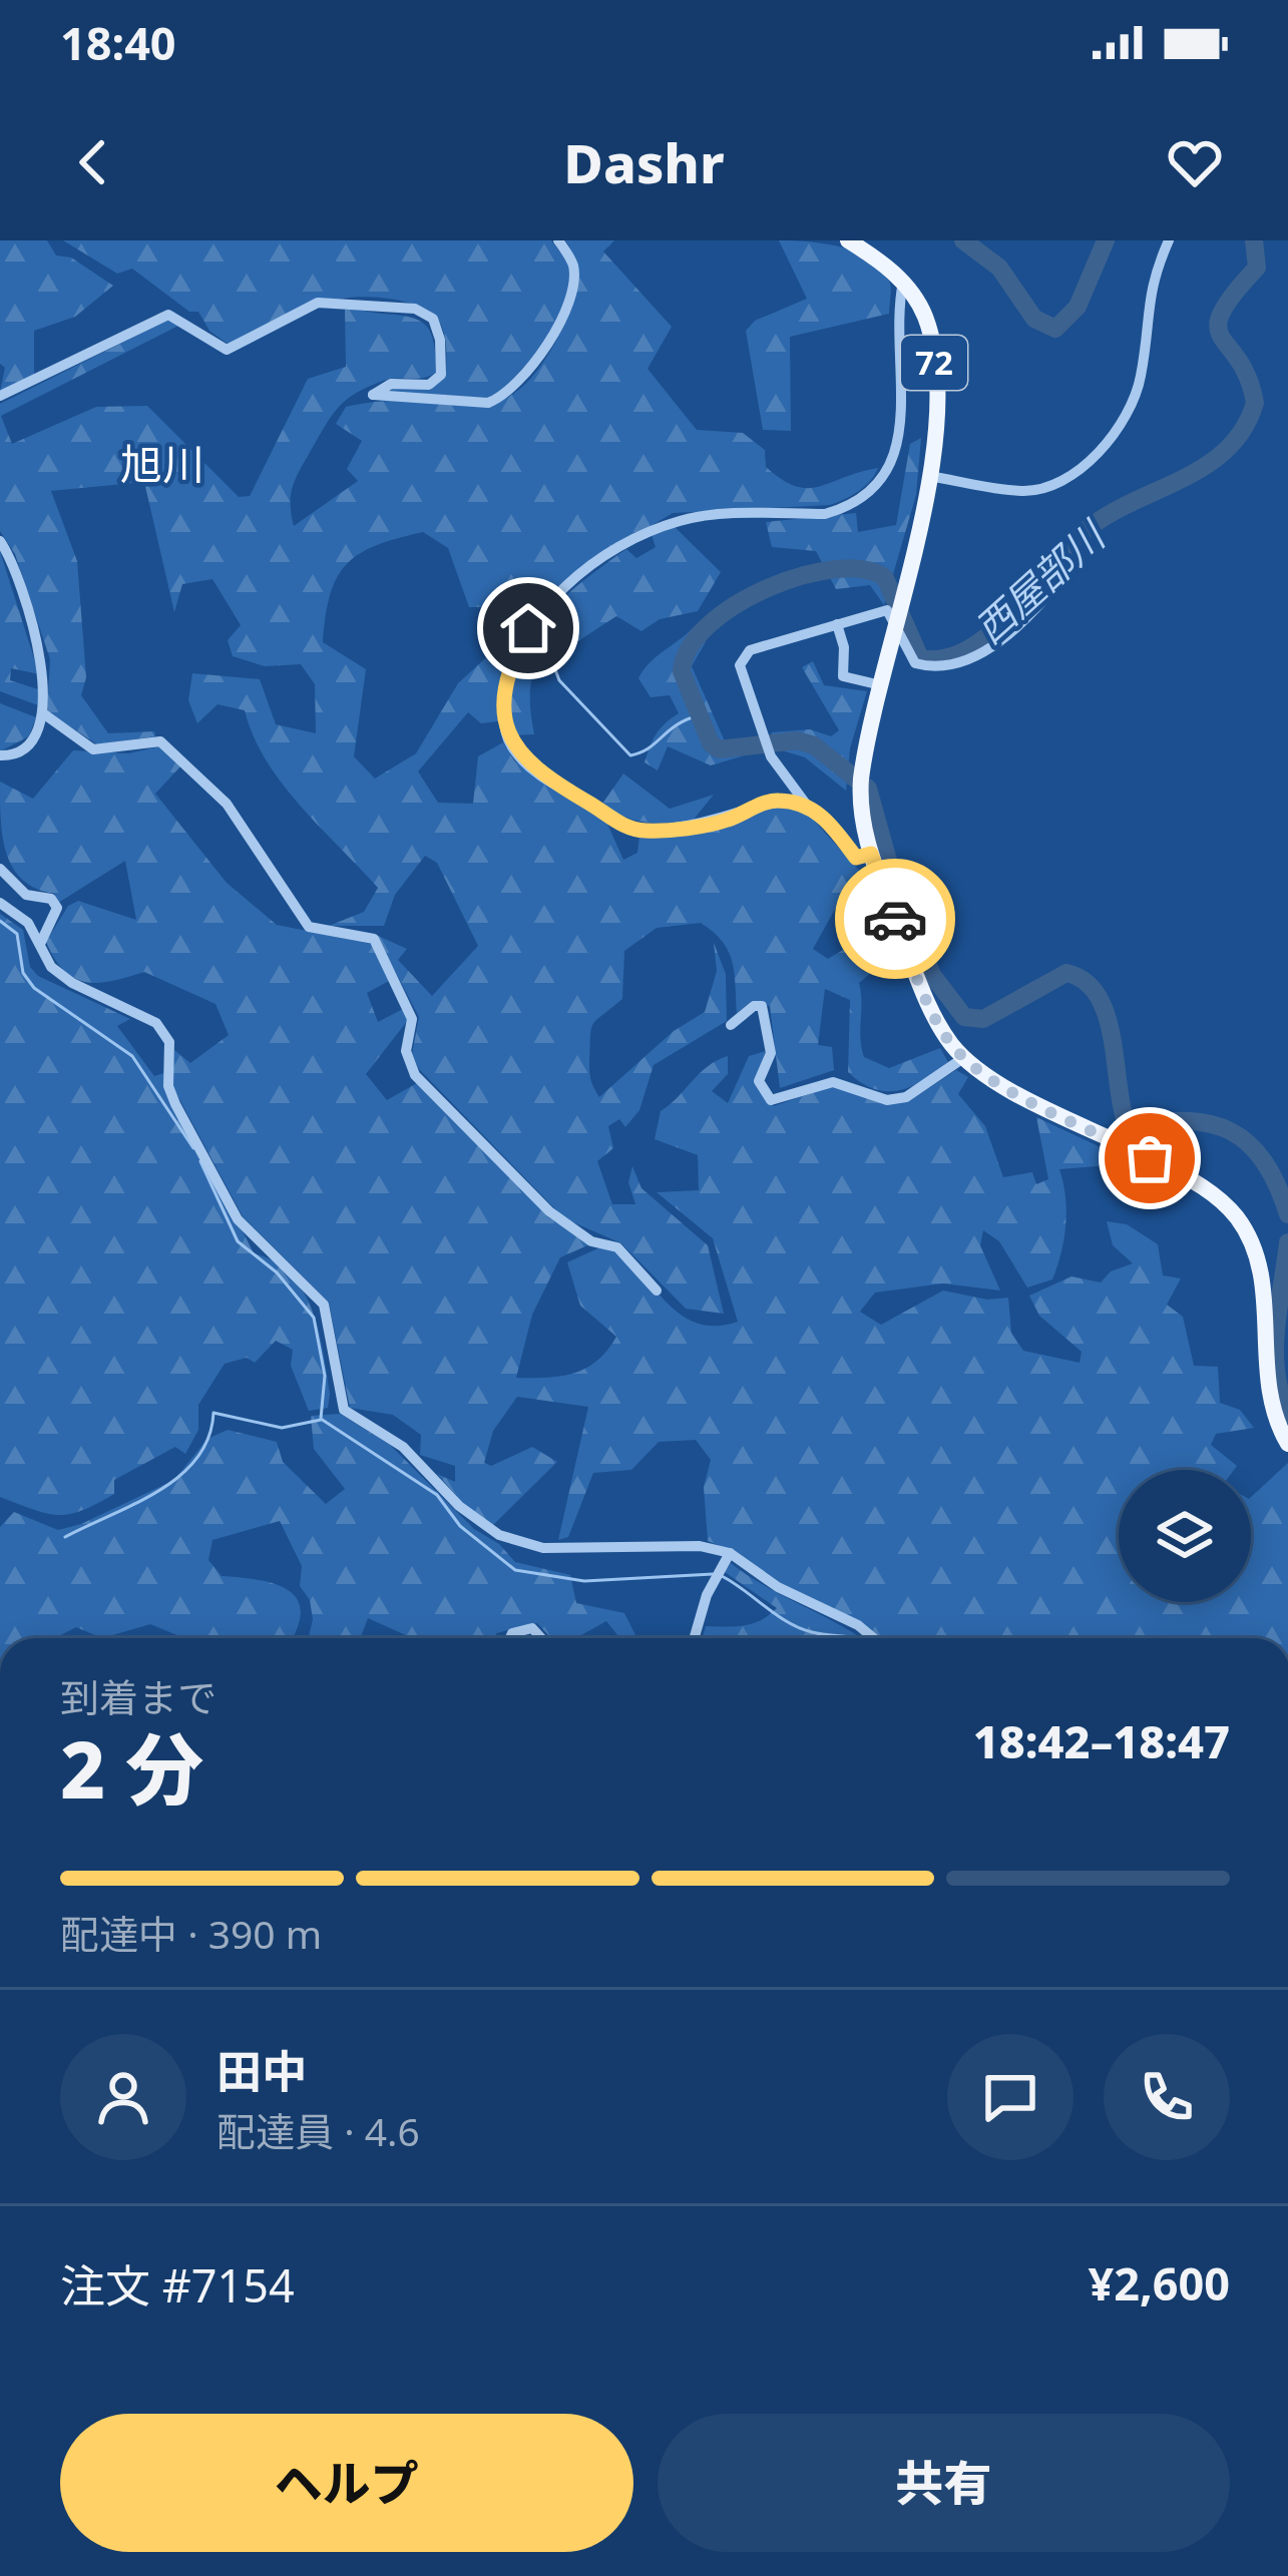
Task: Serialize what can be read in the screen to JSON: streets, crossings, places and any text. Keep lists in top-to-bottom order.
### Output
{
  "streets": {
    "main road": ["72"]
  },
  "districts": ["旭川"],
  "water": ["西屋部川"],
  "page": {
    "status": "18:40",
    "header": "Dashr",
    "heading": ["2 分", "到着まで", "18:42–18:47"],
    "panel": [
      "田中",
      "配達員 · 4.6",
      "注文 #7154",
      "¥2,600"
    ],
    "bar": "配達中 · 390 m",
    "buttons": ["ヘルプ", "共有"]
  }
}
